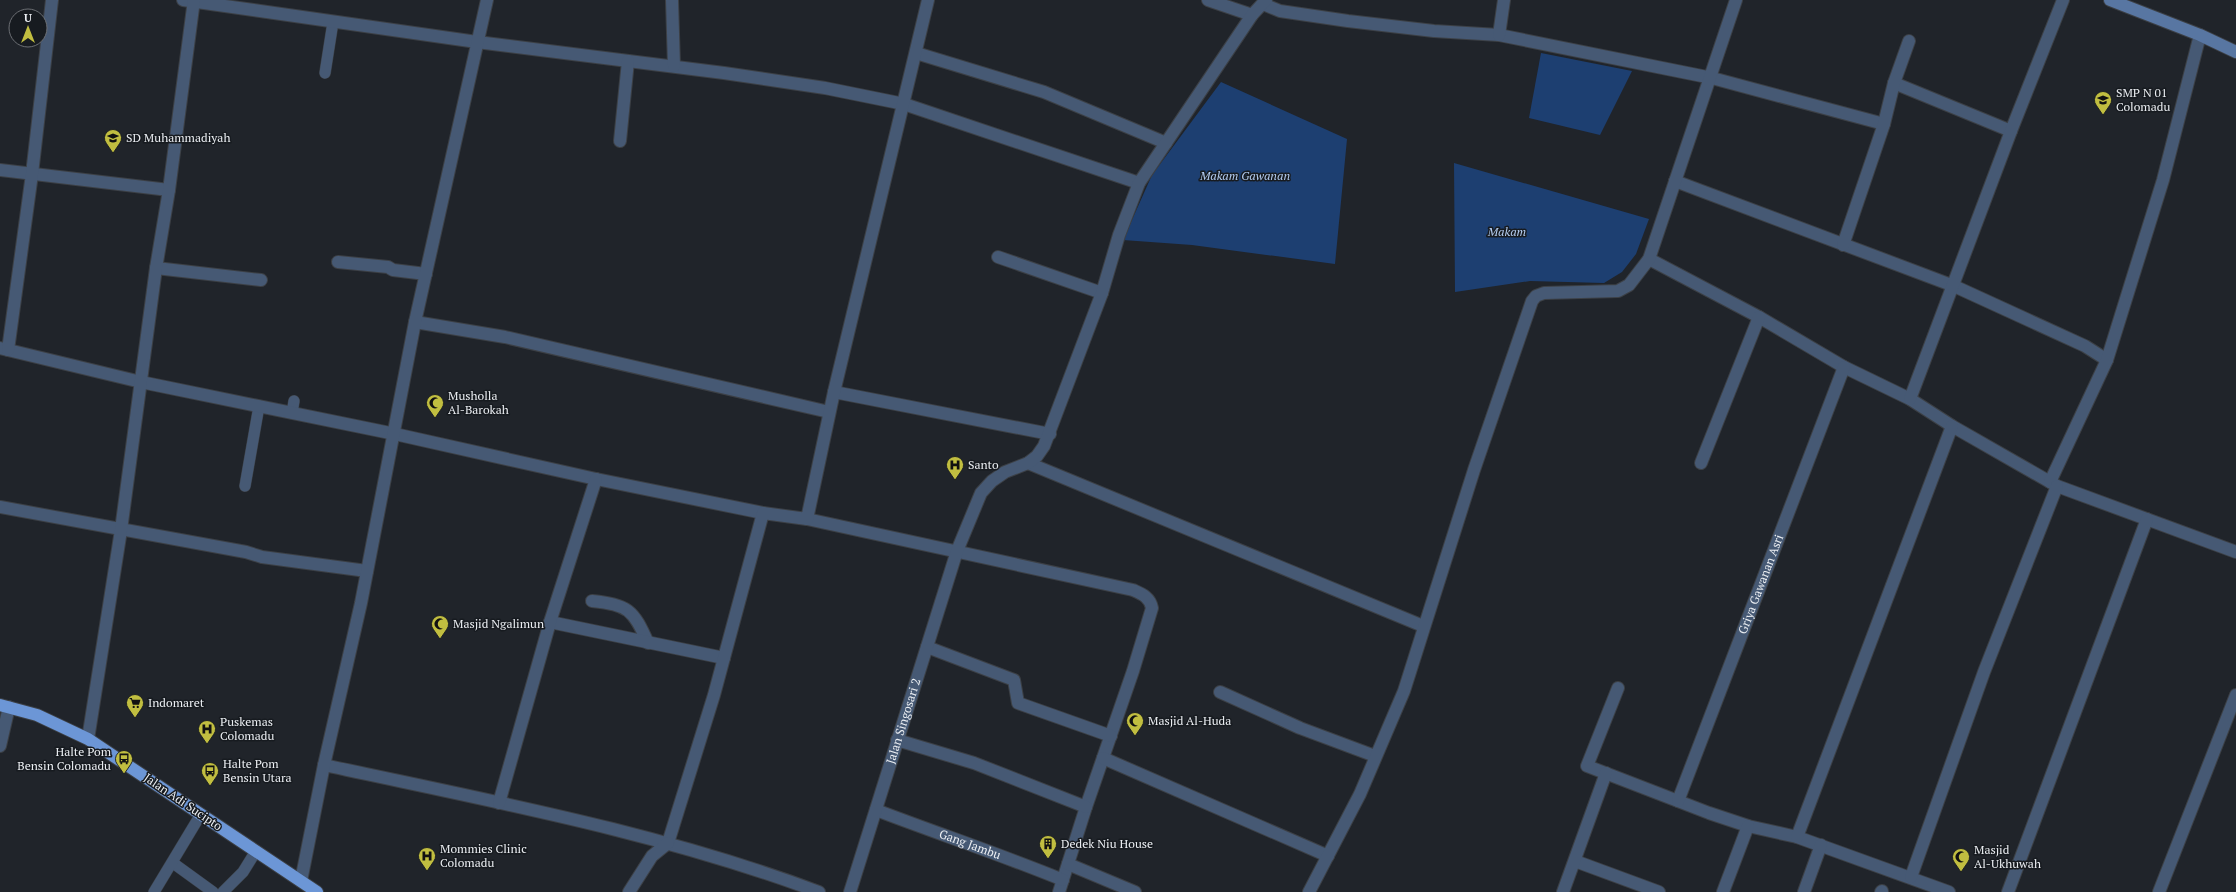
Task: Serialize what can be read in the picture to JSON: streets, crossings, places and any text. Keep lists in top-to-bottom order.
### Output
{
  "streets": {
    "highway": ["Jalan Adi Sucipto"],
    "street": ["Griya Gawanan Asri", "Jalan Singosari 2", "Gang Jambu"]
  },
  "crossings": [
    ["Jalan Singosari 2", "Gang Jambu"]
  ],
  "parks": ["Makam Gawanan", "Makam"],
  "places": {
    "school or university": ["SMP N 01 Colomadu", "SD Muhammadiyah"],
    "mosque": [
      "Musholla Al-Barokah",
      "Masjid Ngalimun",
      "Masjid Al-Huda",
      "Masjid Al-Ukhuwah"
    ],
    "hospital": ["Santo", "Puskemas Colomadu", "Mommies Clinic Colomadu"],
    "supermarket": ["Indomaret"],
    "bus stop": ["Halte Pom Bensin Colomadu", "Halte Pom Bensin Utara"],
    "building": ["Dedek Niu House"]
  },
  "north": "top"
}
